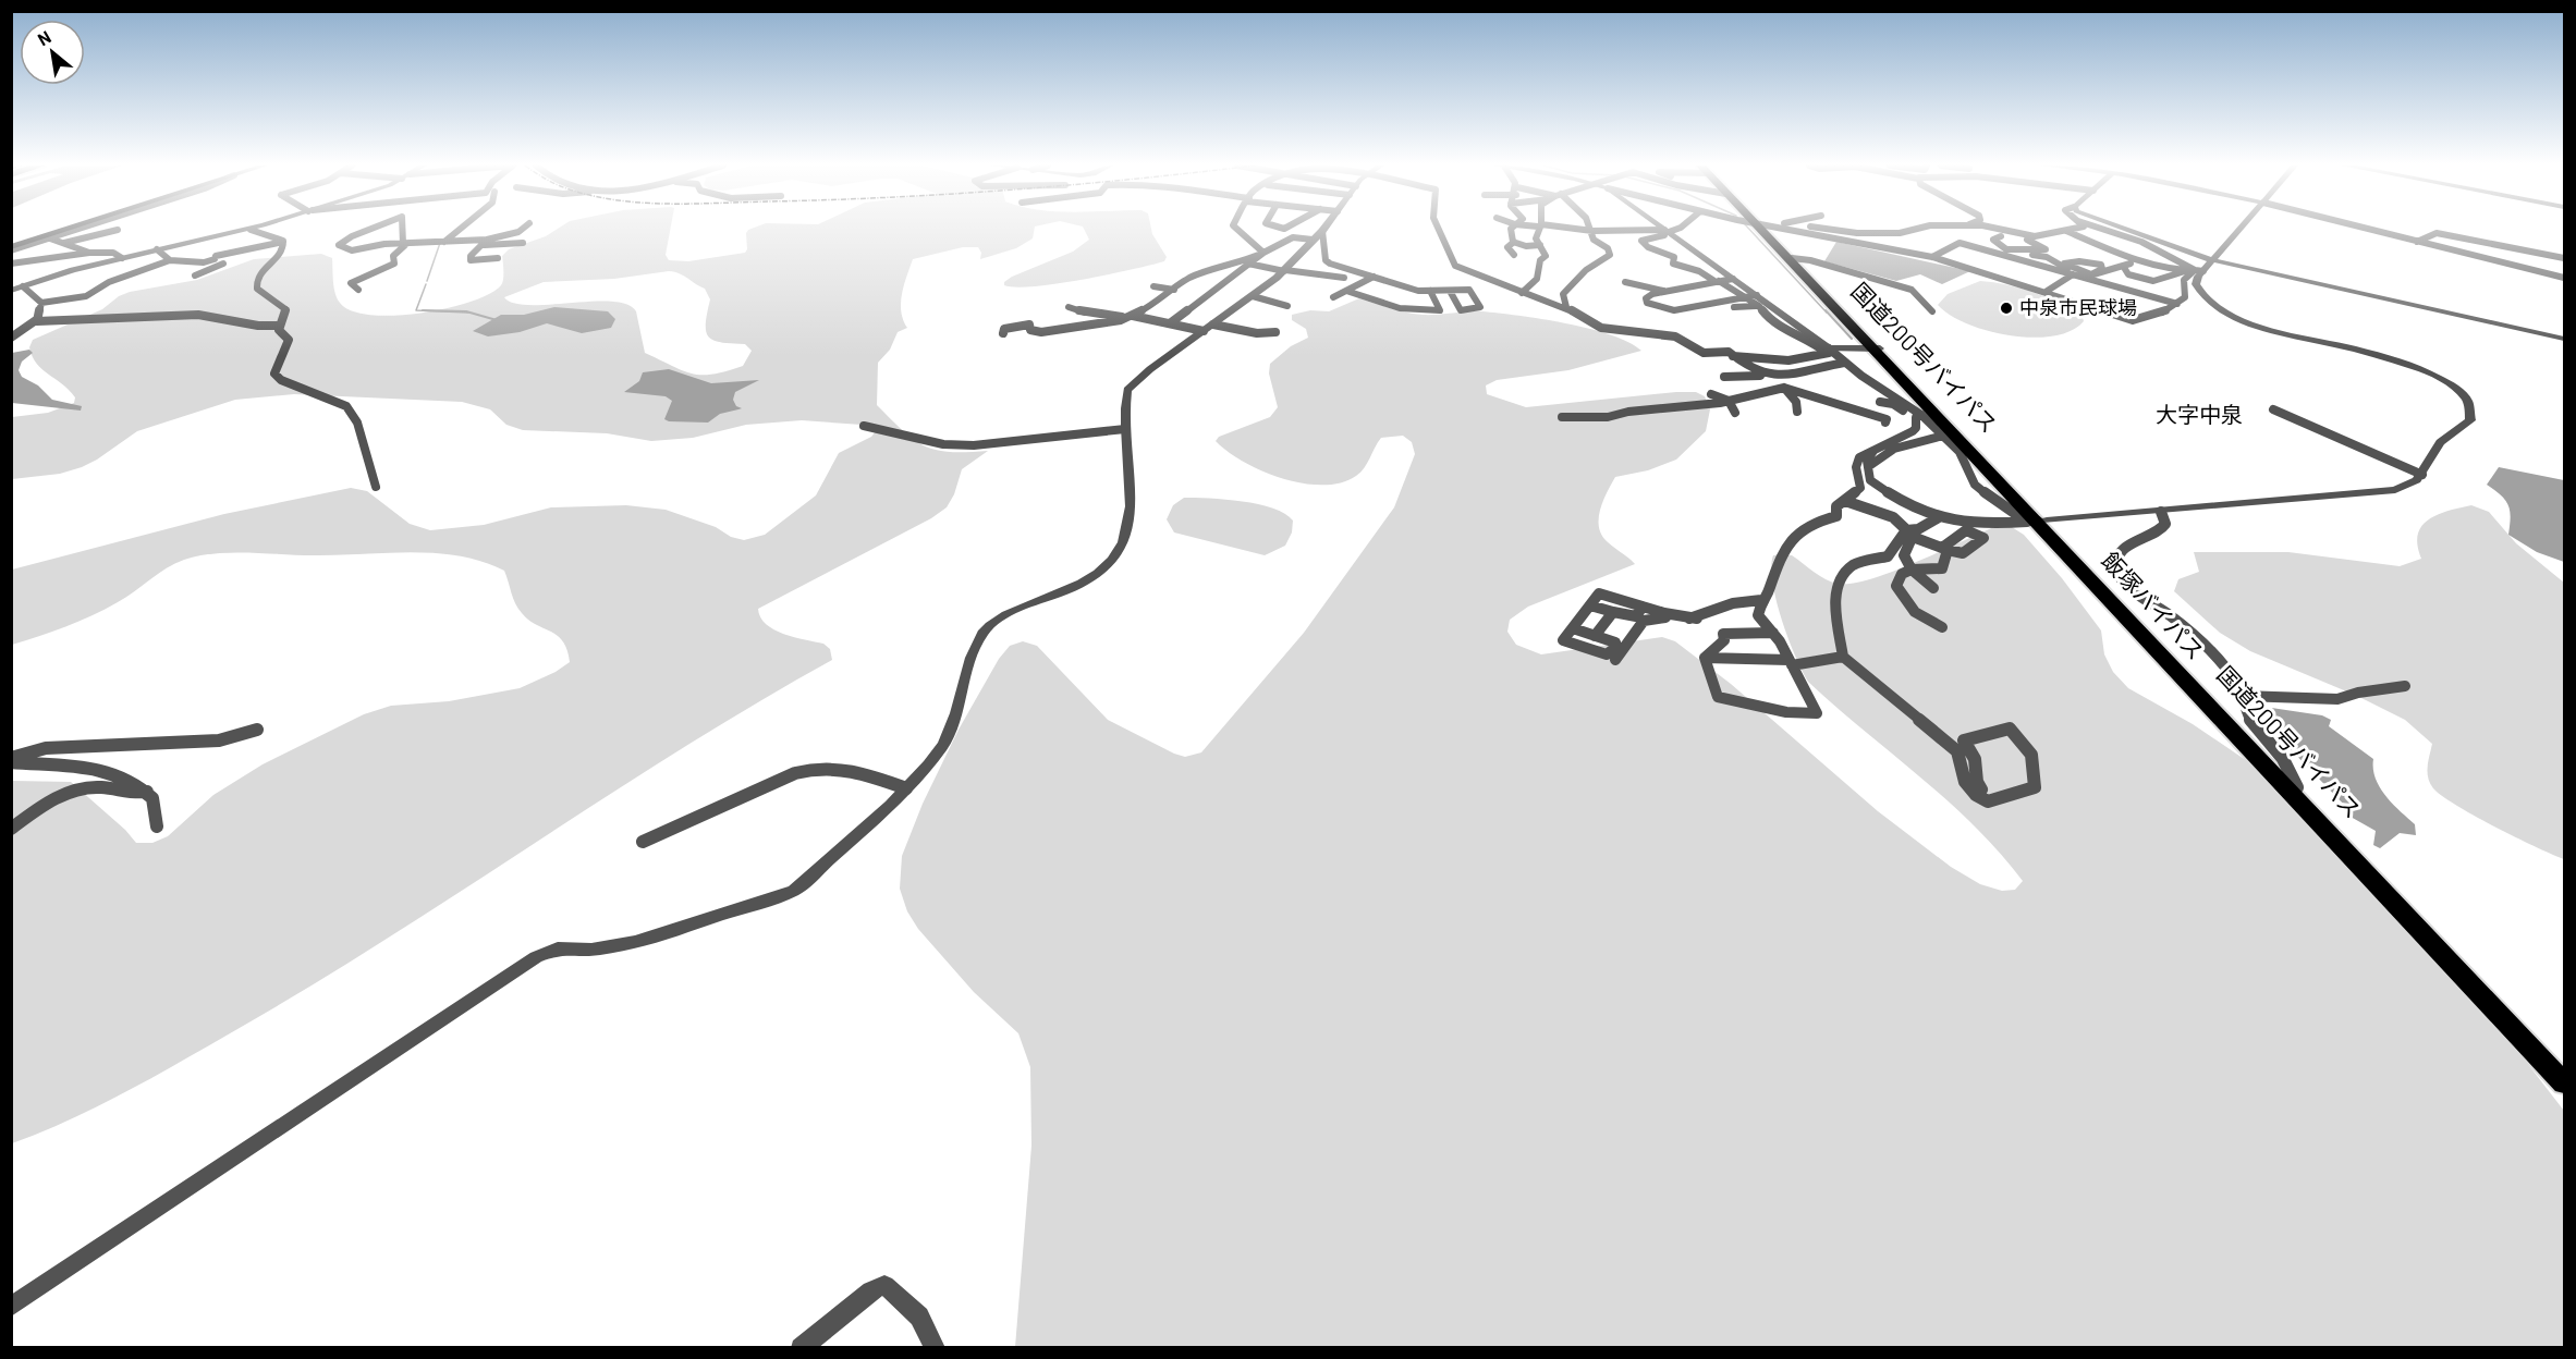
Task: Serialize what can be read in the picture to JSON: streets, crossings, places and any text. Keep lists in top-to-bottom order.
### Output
{
  "streets": {
    "highway": ["国道200号バイパス", "飯塚バイパス"]
  },
  "crossings": [
    ["国道200号バイパス", "飯塚バイパス"]
  ],
  "districts": ["大字中泉"],
  "places": ["中泉市民球場"],
  "north": "top left"
}
